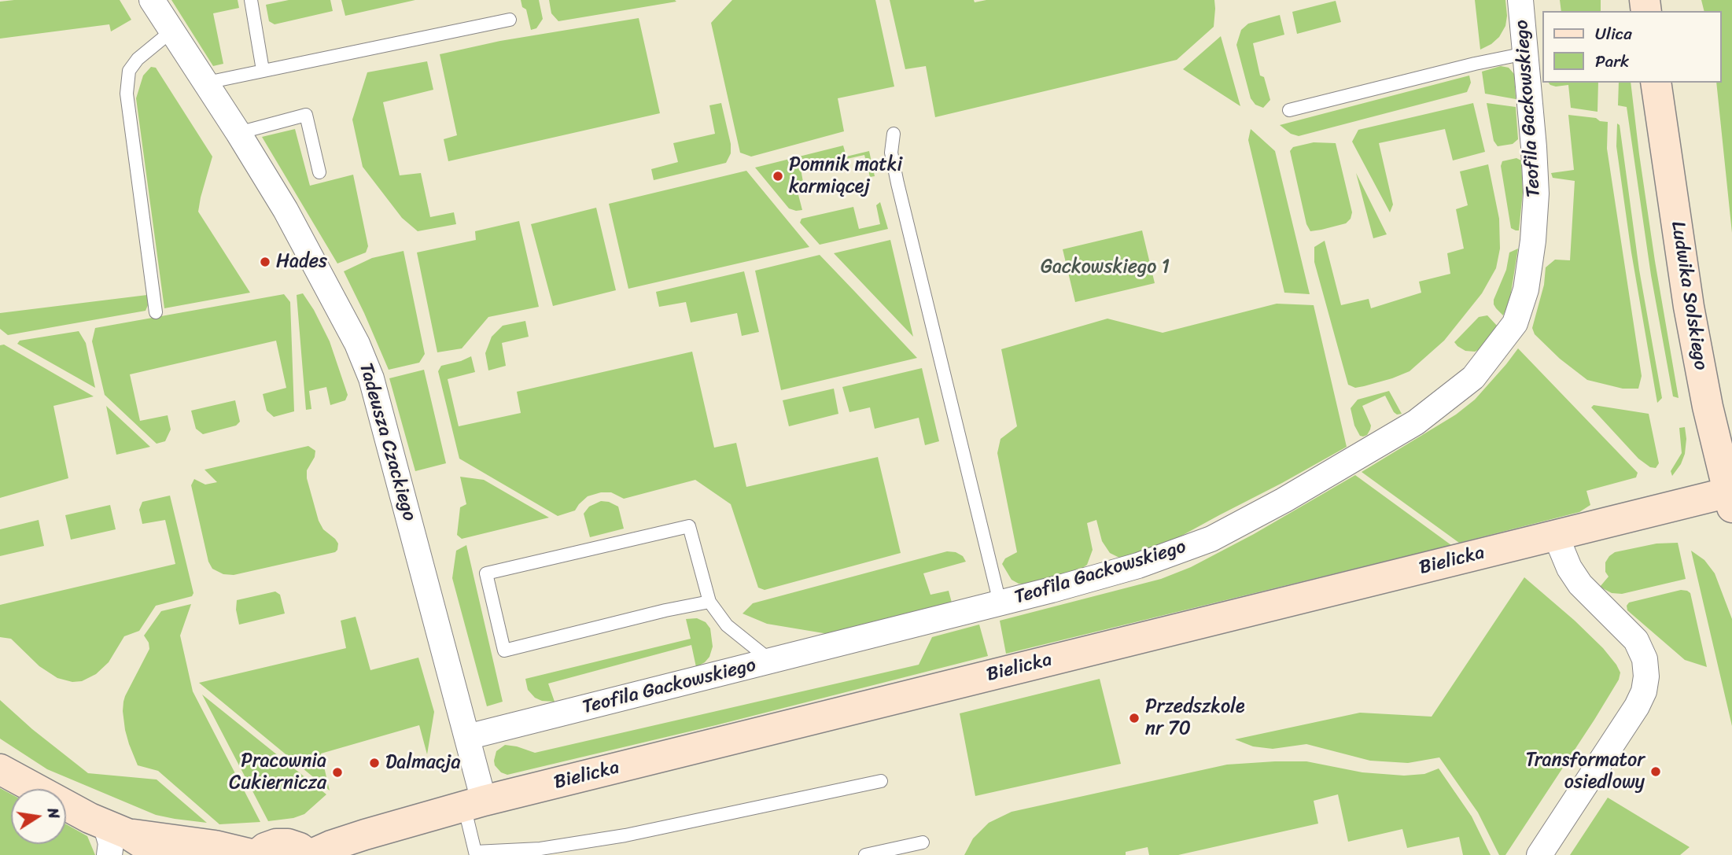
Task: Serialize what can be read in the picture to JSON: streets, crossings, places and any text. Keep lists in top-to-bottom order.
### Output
{
  "streets": {
    "street": [
      "Teofila Gackowskiego",
      "Ludwika Solskiego",
      "Tadeusza Czackiego",
      "Bielicka"
    ]
  },
  "crossings": [
    ["Teofila Gackowskiego", "Tadeusza Czackiego"],
    ["Ludwika Solskiego", "Bielicka"],
    ["Tadeusza Czackiego", "Bielicka"]
  ],
  "parks": ["Gackowskiego 1"],
  "places": [
    "Pomnik matki karmiącej",
    "Hades",
    "Przedszkole nr 70",
    "Dalmacja",
    "Transformator osiedlowy",
    "Pracownia Cukiernicza"
  ],
  "legend": ["Ulica", "Park"],
  "north": "right"
}
